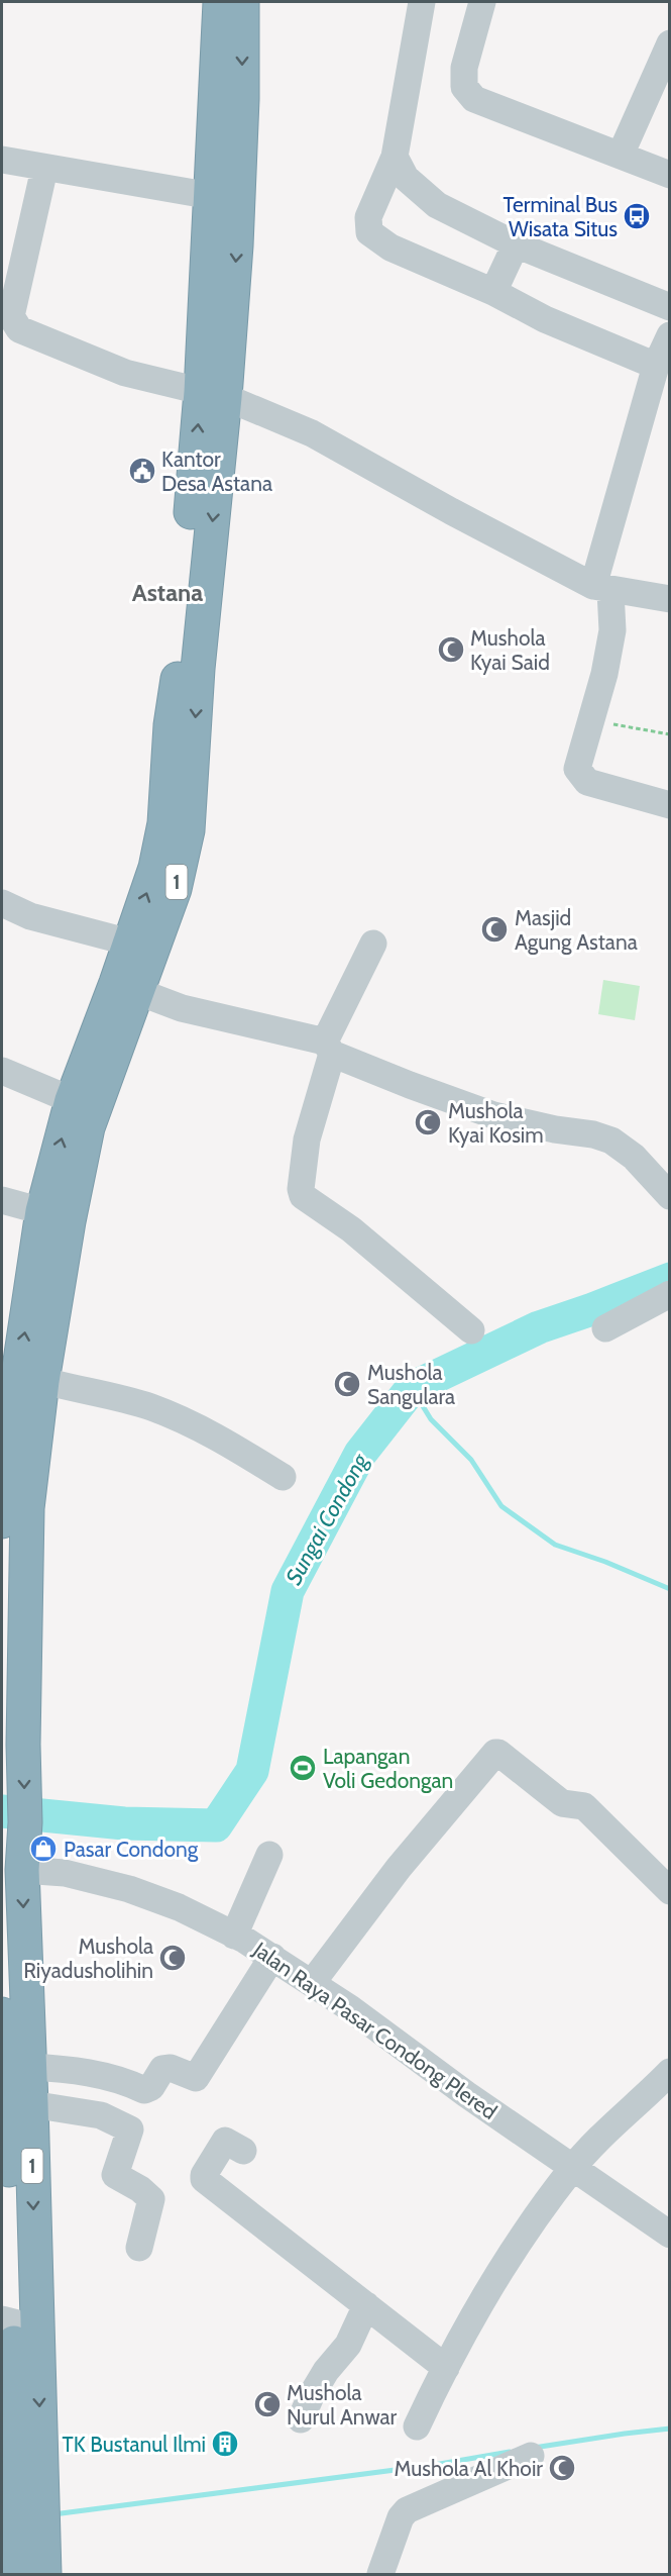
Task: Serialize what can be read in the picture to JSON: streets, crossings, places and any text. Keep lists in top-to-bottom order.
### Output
{
  "streets": {
    "highway": ["1"],
    "street": ["Jalan Raya Pasar Condong Plered"]
  },
  "crossings": [
    ["1", "Jalan Raya Pasar Condong Plered"]
  ],
  "districts": ["Astana"],
  "water": ["Sungai Condong"],
  "places": {
    "bus stop": ["Terminal Bus Wisata Situs"],
    "public building": ["Kantor Desa Astana"],
    "mosque": [
      "Mushola Kyai Said",
      "Masjid Agung Astana",
      "Mushola Kyai Kosim",
      "Mushola Sangulara",
      "Mushola Riyadusholihin",
      "Mushola Nurul Anwar",
      "Mushola Al Khoir"
    ],
    "sports": ["Lapangan Voli Gedongan"],
    "shop": ["Pasar Condong"],
    "building": ["TK Bustanul Ilmi"]
  }
}
